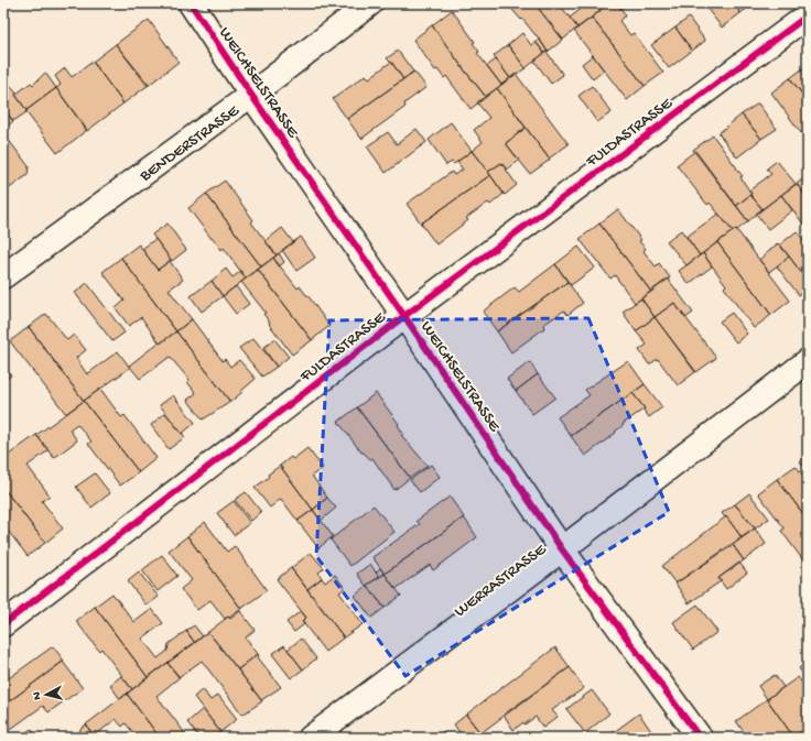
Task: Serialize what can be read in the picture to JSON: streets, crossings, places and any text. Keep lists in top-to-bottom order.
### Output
{
  "streets": {
    "street": [
      "WEICHSELSTRASSE",
      "FULDASTRASSE",
      "BENDERSTRASSE",
      "WERRASTRASSE"
    ]
  },
  "crossings": [
    ["WEICHSELSTRASSE", "FULDASTRASSE"],
    ["WEICHSELSTRASSE", "BENDERSTRASSE"],
    ["WEICHSELSTRASSE", "WERRASTRASSE"]
  ],
  "north": "left"
}
